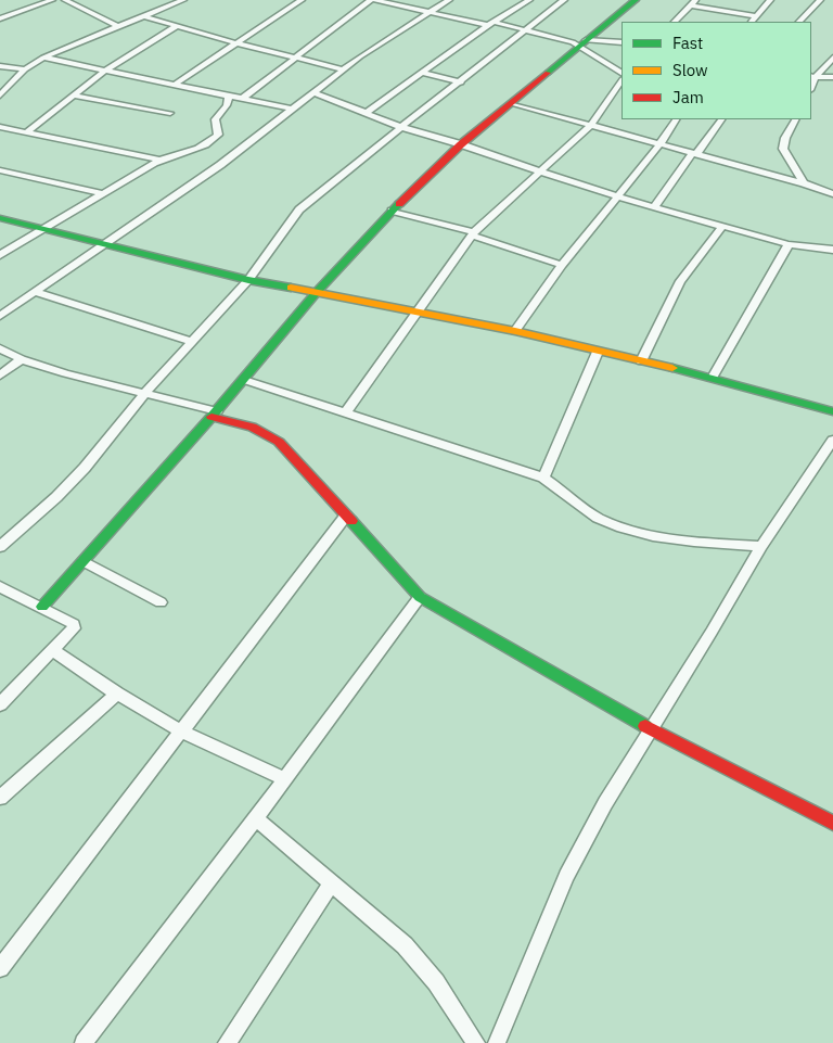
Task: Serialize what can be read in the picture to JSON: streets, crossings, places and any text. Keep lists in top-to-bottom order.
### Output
{
  "legend": ["Fast", "Slow", "Jam"]
}
